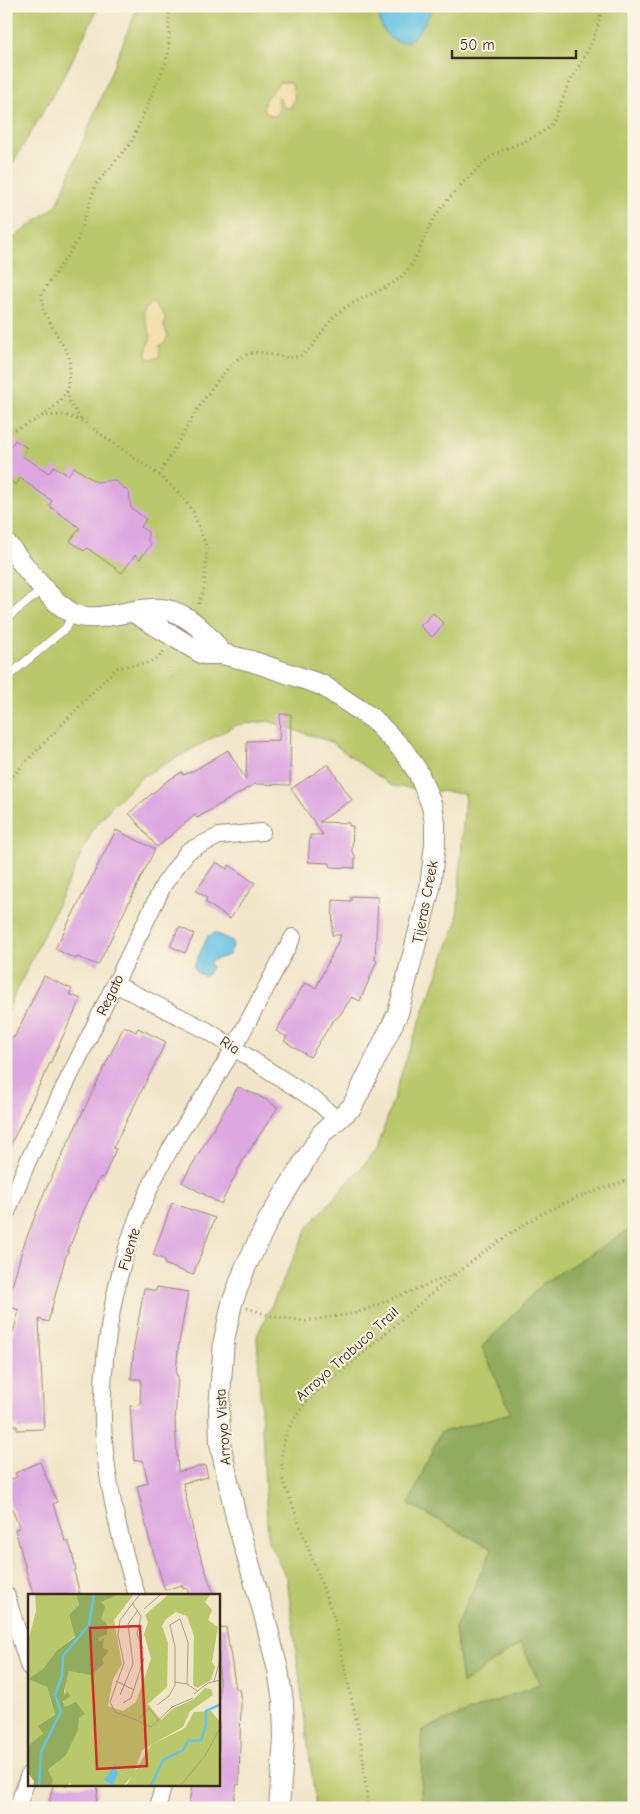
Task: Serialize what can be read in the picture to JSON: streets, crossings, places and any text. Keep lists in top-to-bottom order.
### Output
{
  "streets": {
    "street": [
      "Tijeras Creek",
      "Regato",
      "Ria",
      "Fuente",
      "Arroyo Vista"
    ],
    "path": ["Arroyo Trabuco Trail"]
  },
  "crossings": [
    ["Tijeras Creek", "Arroyo Vista"],
    ["Regato", "Ria"],
    ["Ria", "Fuente"],
    ["Ria", "Arroyo Vista"]
  ],
  "scale_bar": "50 m"
}
